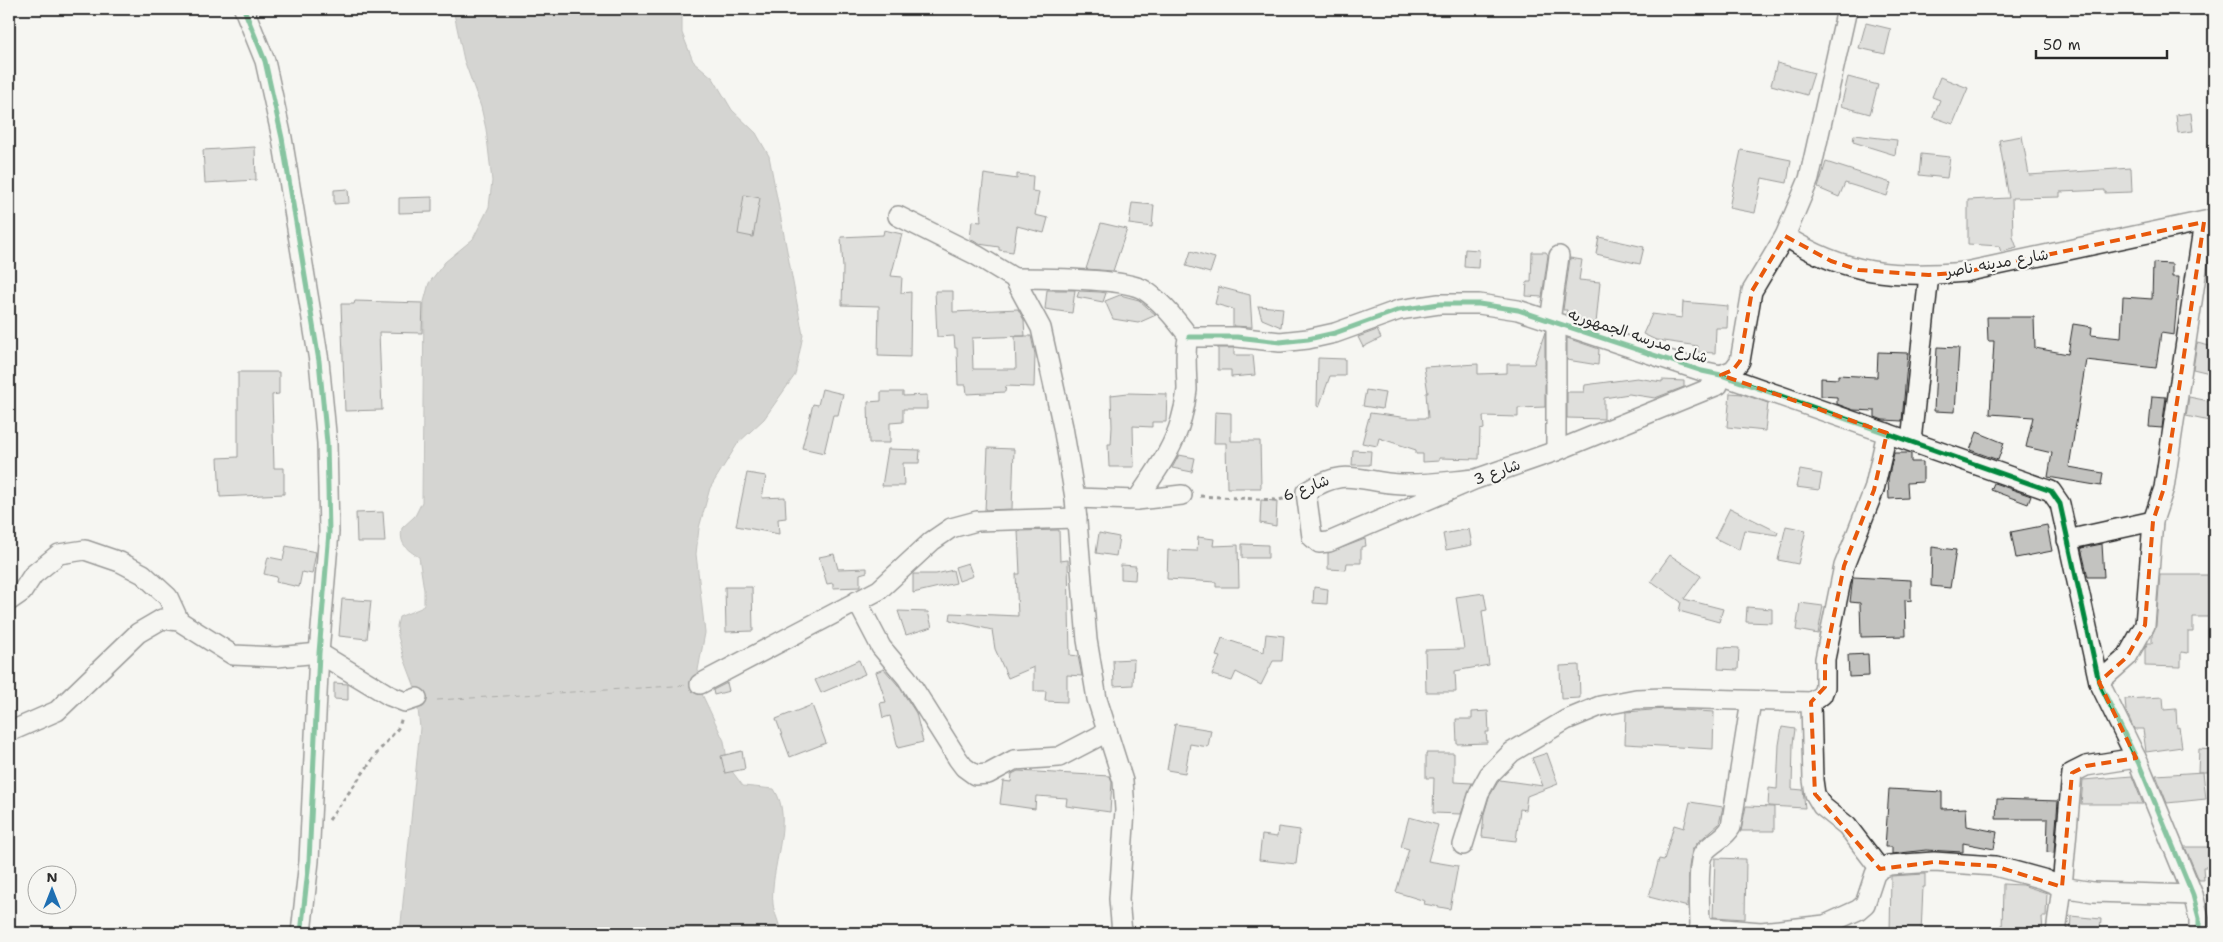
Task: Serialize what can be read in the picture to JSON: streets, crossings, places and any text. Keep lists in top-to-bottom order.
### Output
{
  "streets": {
    "street": [
      "شارع مدينه ناصر",
      "شارع مدرسه الجمهوريه",
      "شارع 3",
      "شارع 6"
    ]
  },
  "crossings": [
    ["شارع مدرسه الجمهوريه", "شارع 3"],
    ["شارع 3", "شارع 6"]
  ],
  "scale_bar": "50 m",
  "north": "top"
}
